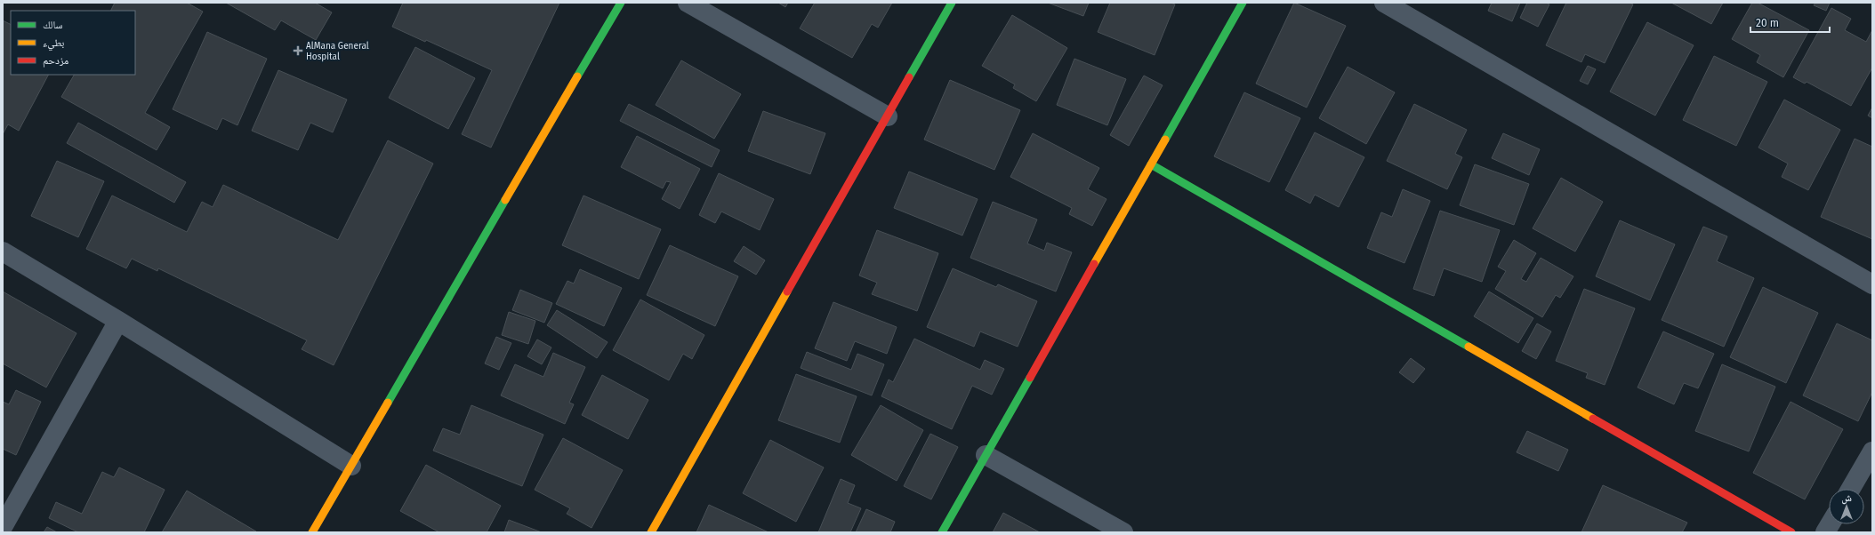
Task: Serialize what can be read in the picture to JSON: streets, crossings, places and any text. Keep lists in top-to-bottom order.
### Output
{
  "places": {
    "health": ["AlMana General Hospital"]
  },
  "legend": ["سالك", "بطيء", "مزدحم"],
  "scale_bar": "20 m",
  "north": "top"
}
